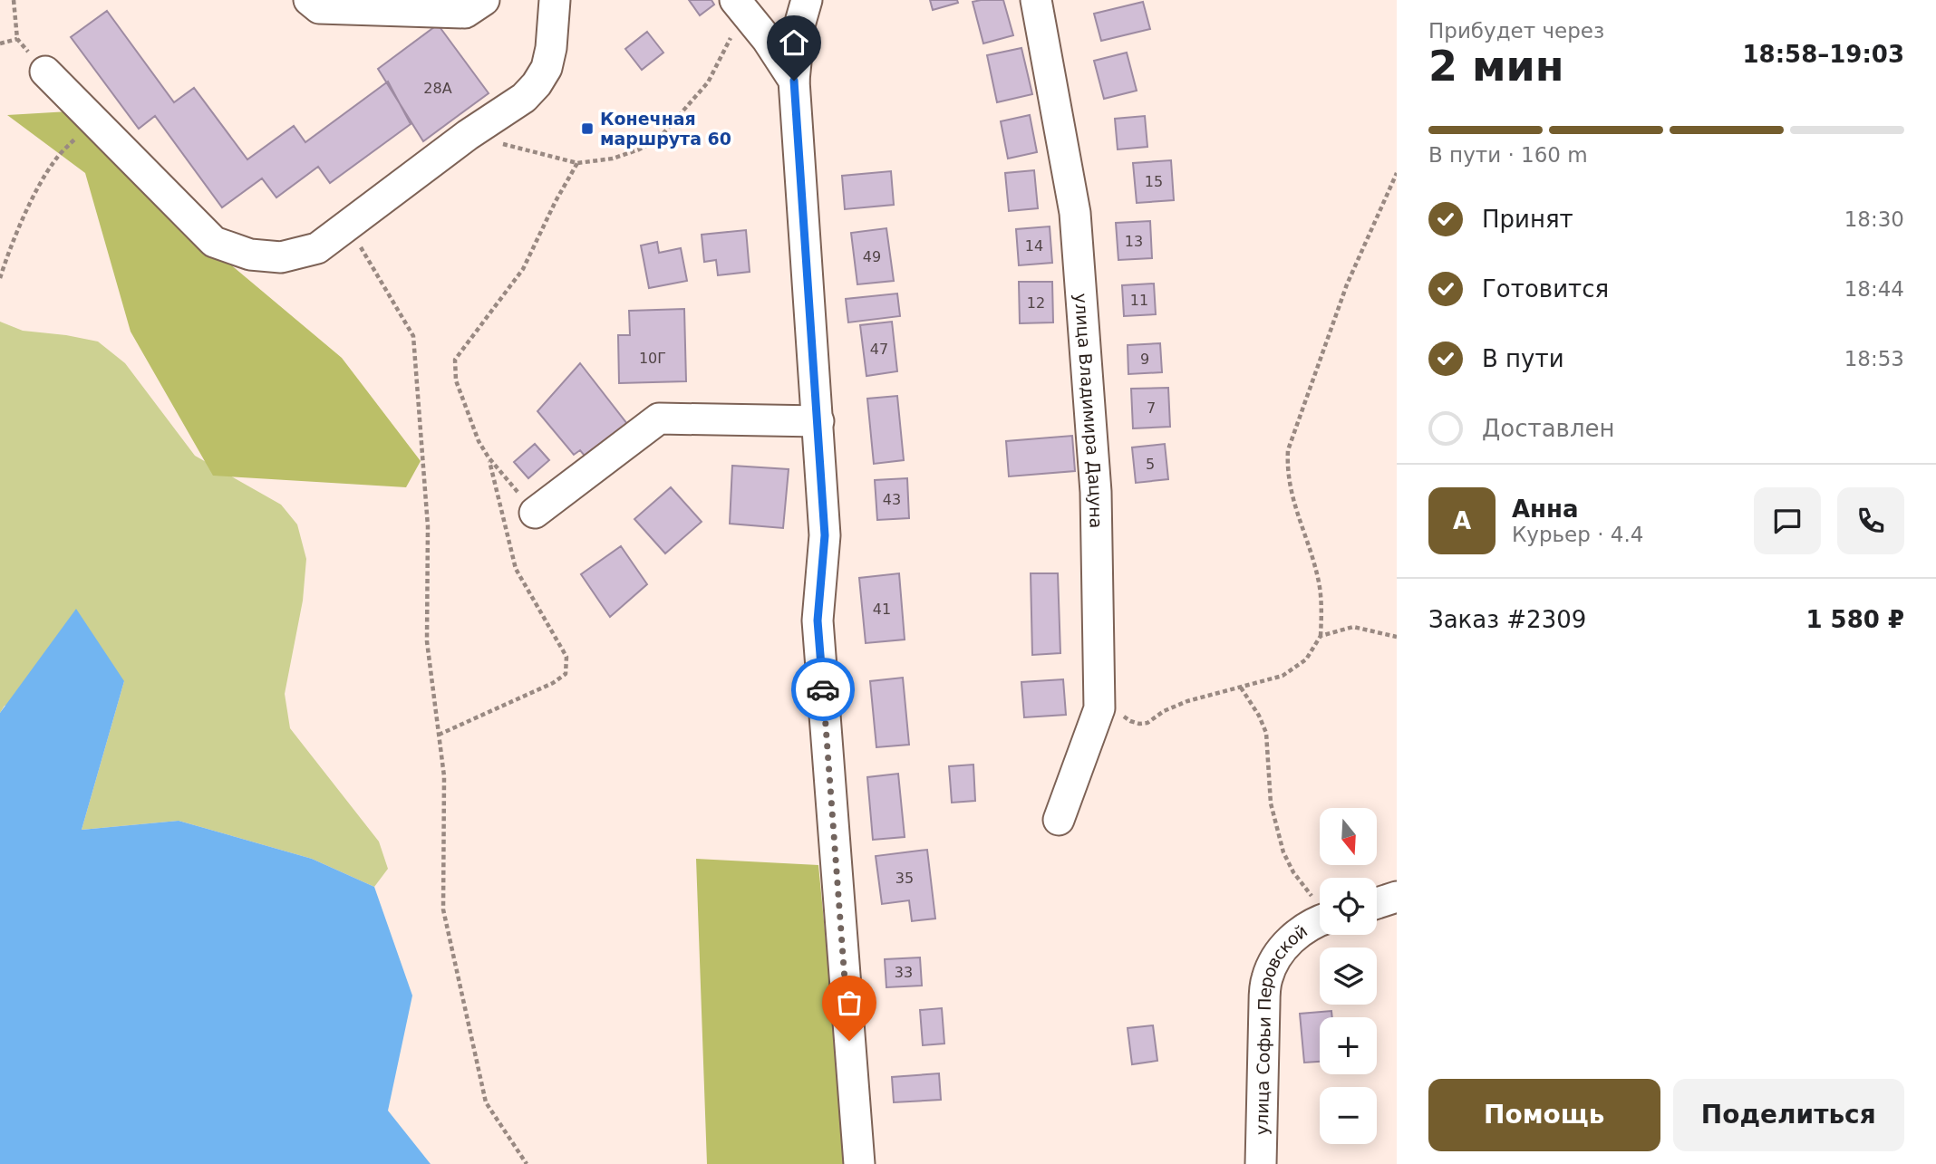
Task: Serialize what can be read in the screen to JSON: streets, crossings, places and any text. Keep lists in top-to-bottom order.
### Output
{
  "streets": {
    "street": ["улица Владимира Дацуна", "улица Софьи Перовской"]
  },
  "places": {
    "transit": ["Конечная маршрута 60"]
  },
  "house_numbers": [
    "28А",
    "15",
    "13",
    "14",
    "49",
    "11",
    "12",
    "47",
    "10Г",
    "9",
    "7",
    "5",
    "43",
    "41",
    "35",
    "33"
  ],
  "north": "bottom",
  "page": {
    "heading": ["2 мин", "Прибудет через", "18:58–19:03"],
    "panel": [
      "Анна",
      "Курьер · 4.4",
      "Заказ #2309",
      "1 580 ₽"
    ],
    "bar": "В пути · 160 m",
    "list": [
      ["Принят", "18:30"],
      ["Готовится", "18:44"],
      ["В пути", "18:53"],
      "Доставлен"
    ],
    "round": "А",
    "map_buttons": ["+", "−"],
    "buttons": ["Помощь", "Поделиться"]
  }
}
